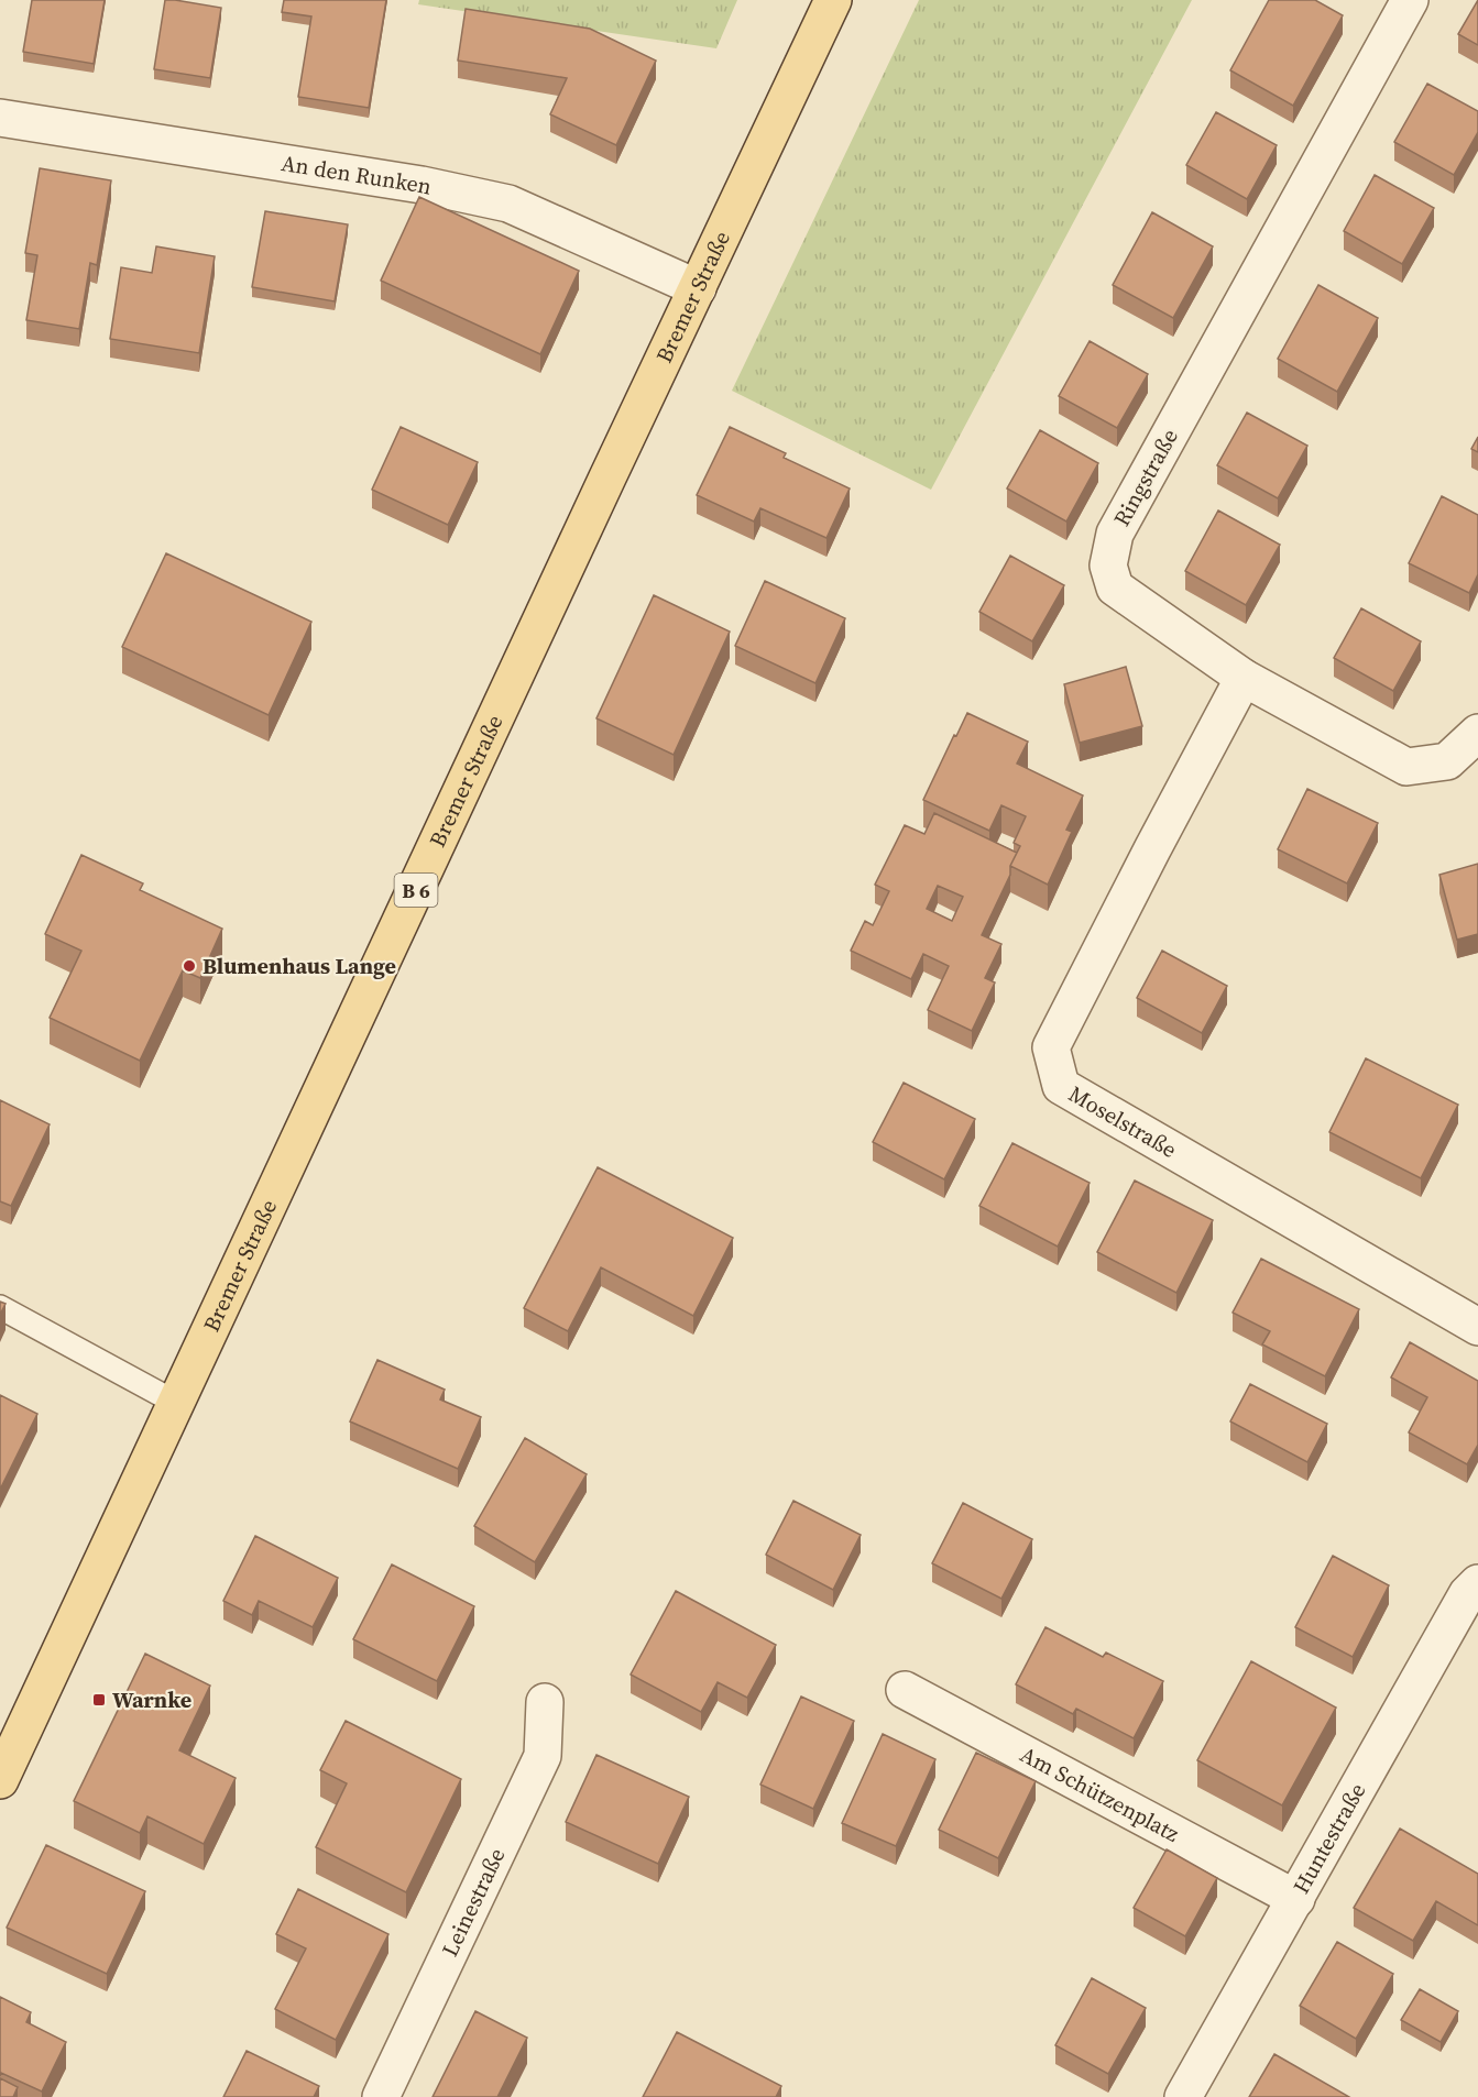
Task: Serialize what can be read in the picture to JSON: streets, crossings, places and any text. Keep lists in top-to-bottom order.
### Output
{
  "streets": {
    "main road": ["Bremer Straße", "B 6"],
    "street": [
      "An den Runken",
      "Ringstraße",
      "Moselstraße",
      "Am Schützenplatz",
      "Huntestraße",
      "Leinestraße"
    ]
  },
  "crossings": [
    ["An den Runken", "Bremer Straße"],
    ["Ringstraße", "Moselstraße"],
    ["Am Schützenplatz", "Huntestraße"]
  ],
  "places": {
    "other": ["Blumenhaus Lange"],
    "transit": ["Warnke"]
  }
}
